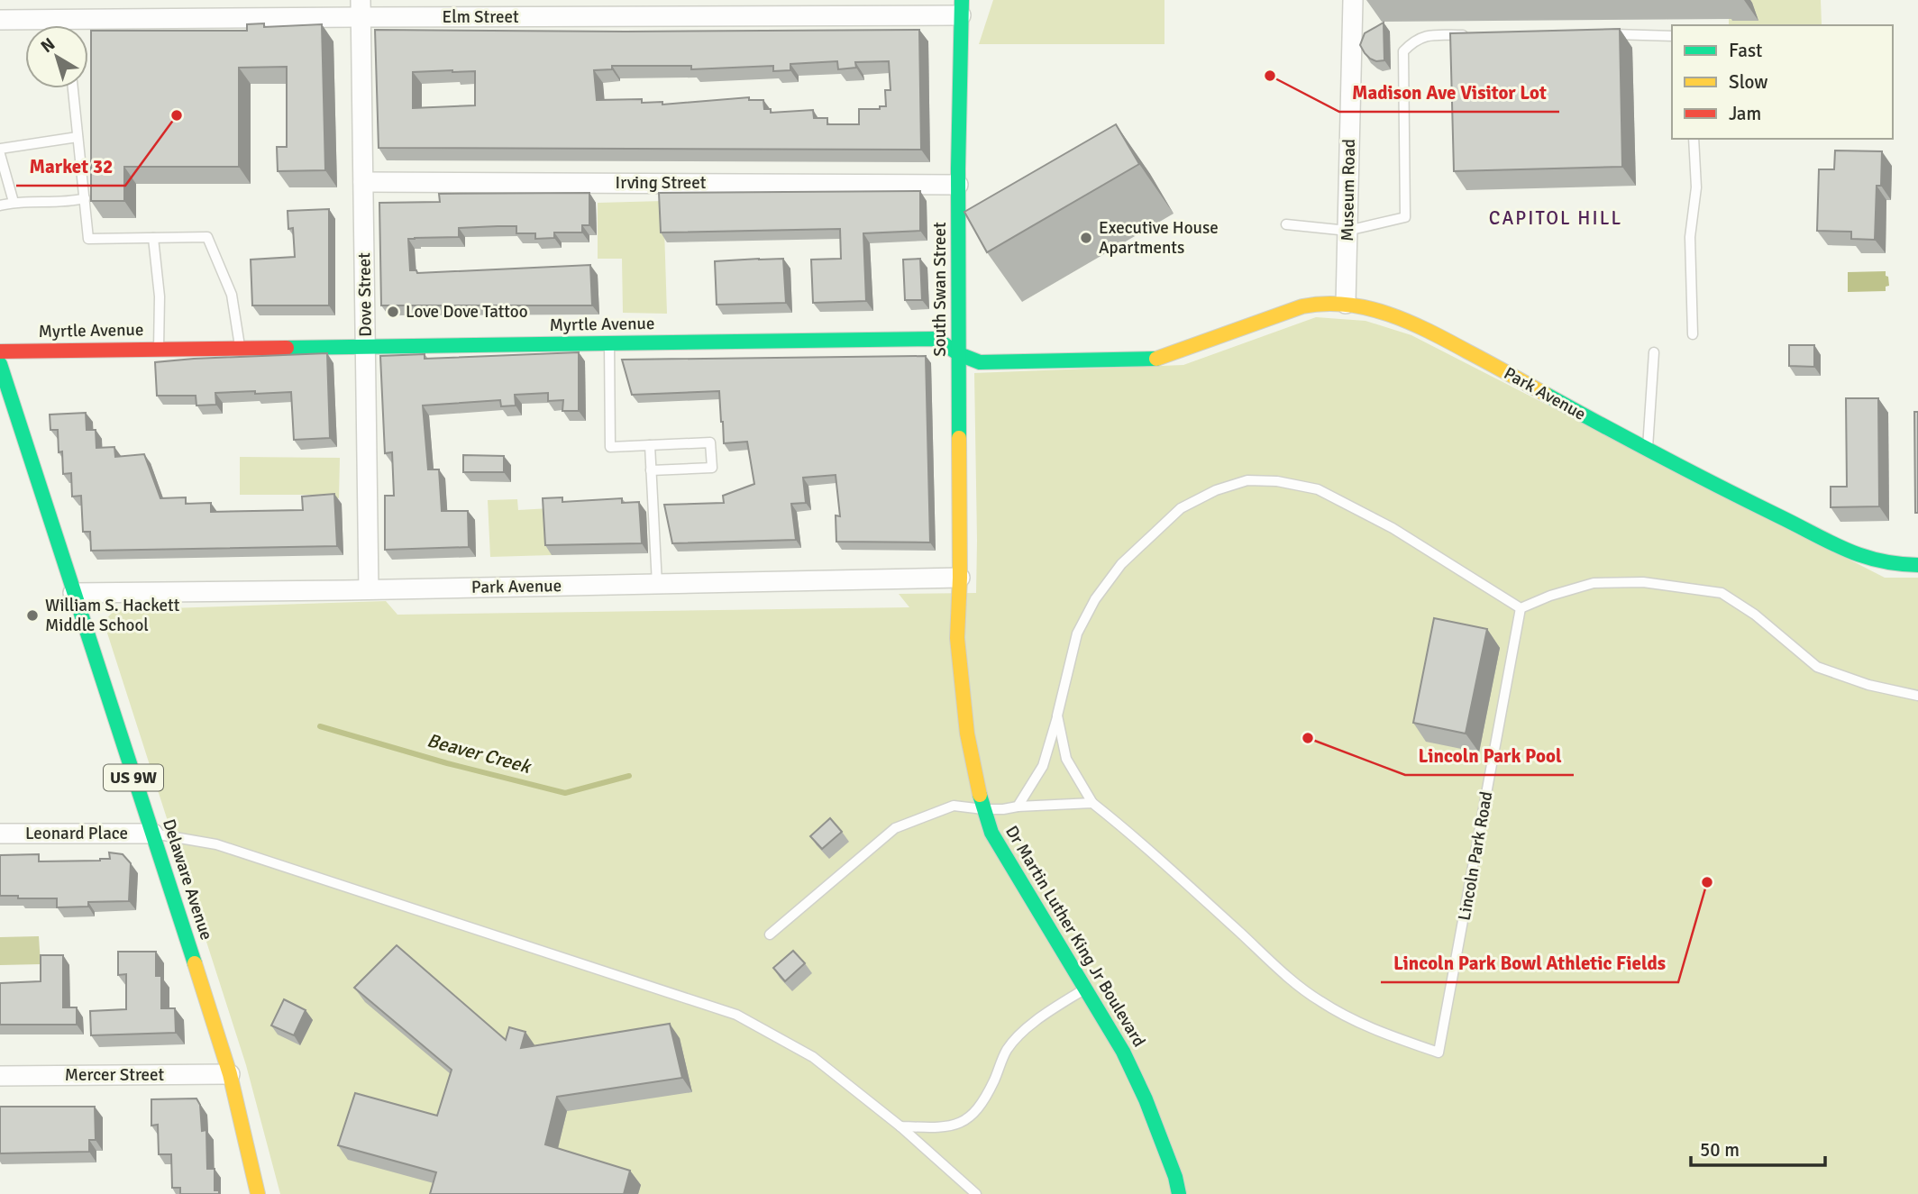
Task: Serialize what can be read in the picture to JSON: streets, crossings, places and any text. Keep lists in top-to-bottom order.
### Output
{
  "streets": {
    "street": [
      "Elm Street",
      "Irving Street",
      "Museum Road",
      "South Swan Street",
      "Dove Street",
      "Myrtle Avenue",
      "Park Avenue",
      "US 9W",
      "Leonard Place",
      "Delaware Avenue",
      "Dr Martin Luther King Jr Boulevard",
      "Mercer Street"
    ],
    "lane": ["Lincoln Park Road"]
  },
  "crossings": [
    ["Elm Street", "South Swan Street"],
    ["Elm Street", "Dove Street"],
    ["Irving Street", "South Swan Street"],
    ["Irving Street", "Dove Street"],
    ["Museum Road", "Park Avenue"],
    ["South Swan Street", "Myrtle Avenue"],
    ["South Swan Street", "Park Avenue"],
    ["South Swan Street", "Dr Martin Luther King Jr Boulevard"],
    ["Dove Street", "Myrtle Avenue"],
    ["Dove Street", "Park Avenue"],
    ["Myrtle Avenue", "Park Avenue"],
    ["Park Avenue", "Delaware Avenue"],
    ["Park Avenue", "Dr Martin Luther King Jr Boulevard"],
    ["Leonard Place", "Delaware Avenue"],
    ["Delaware Avenue", "Mercer Street"]
  ],
  "districts": ["CAPITOL HILL"],
  "water": ["Beaver Creek"],
  "places": [
    "Madison Ave Visitor Lot",
    "Market 32",
    "Executive House Apartments",
    "Love Dove Tattoo",
    "William S. Hackett Middle School",
    "Lincoln Park Pool",
    "Lincoln Park Bowl Athletic Fields"
  ],
  "legend": ["Fast", "Slow", "Jam"],
  "scale_bar": "50 m",
  "north": "top left"
}
